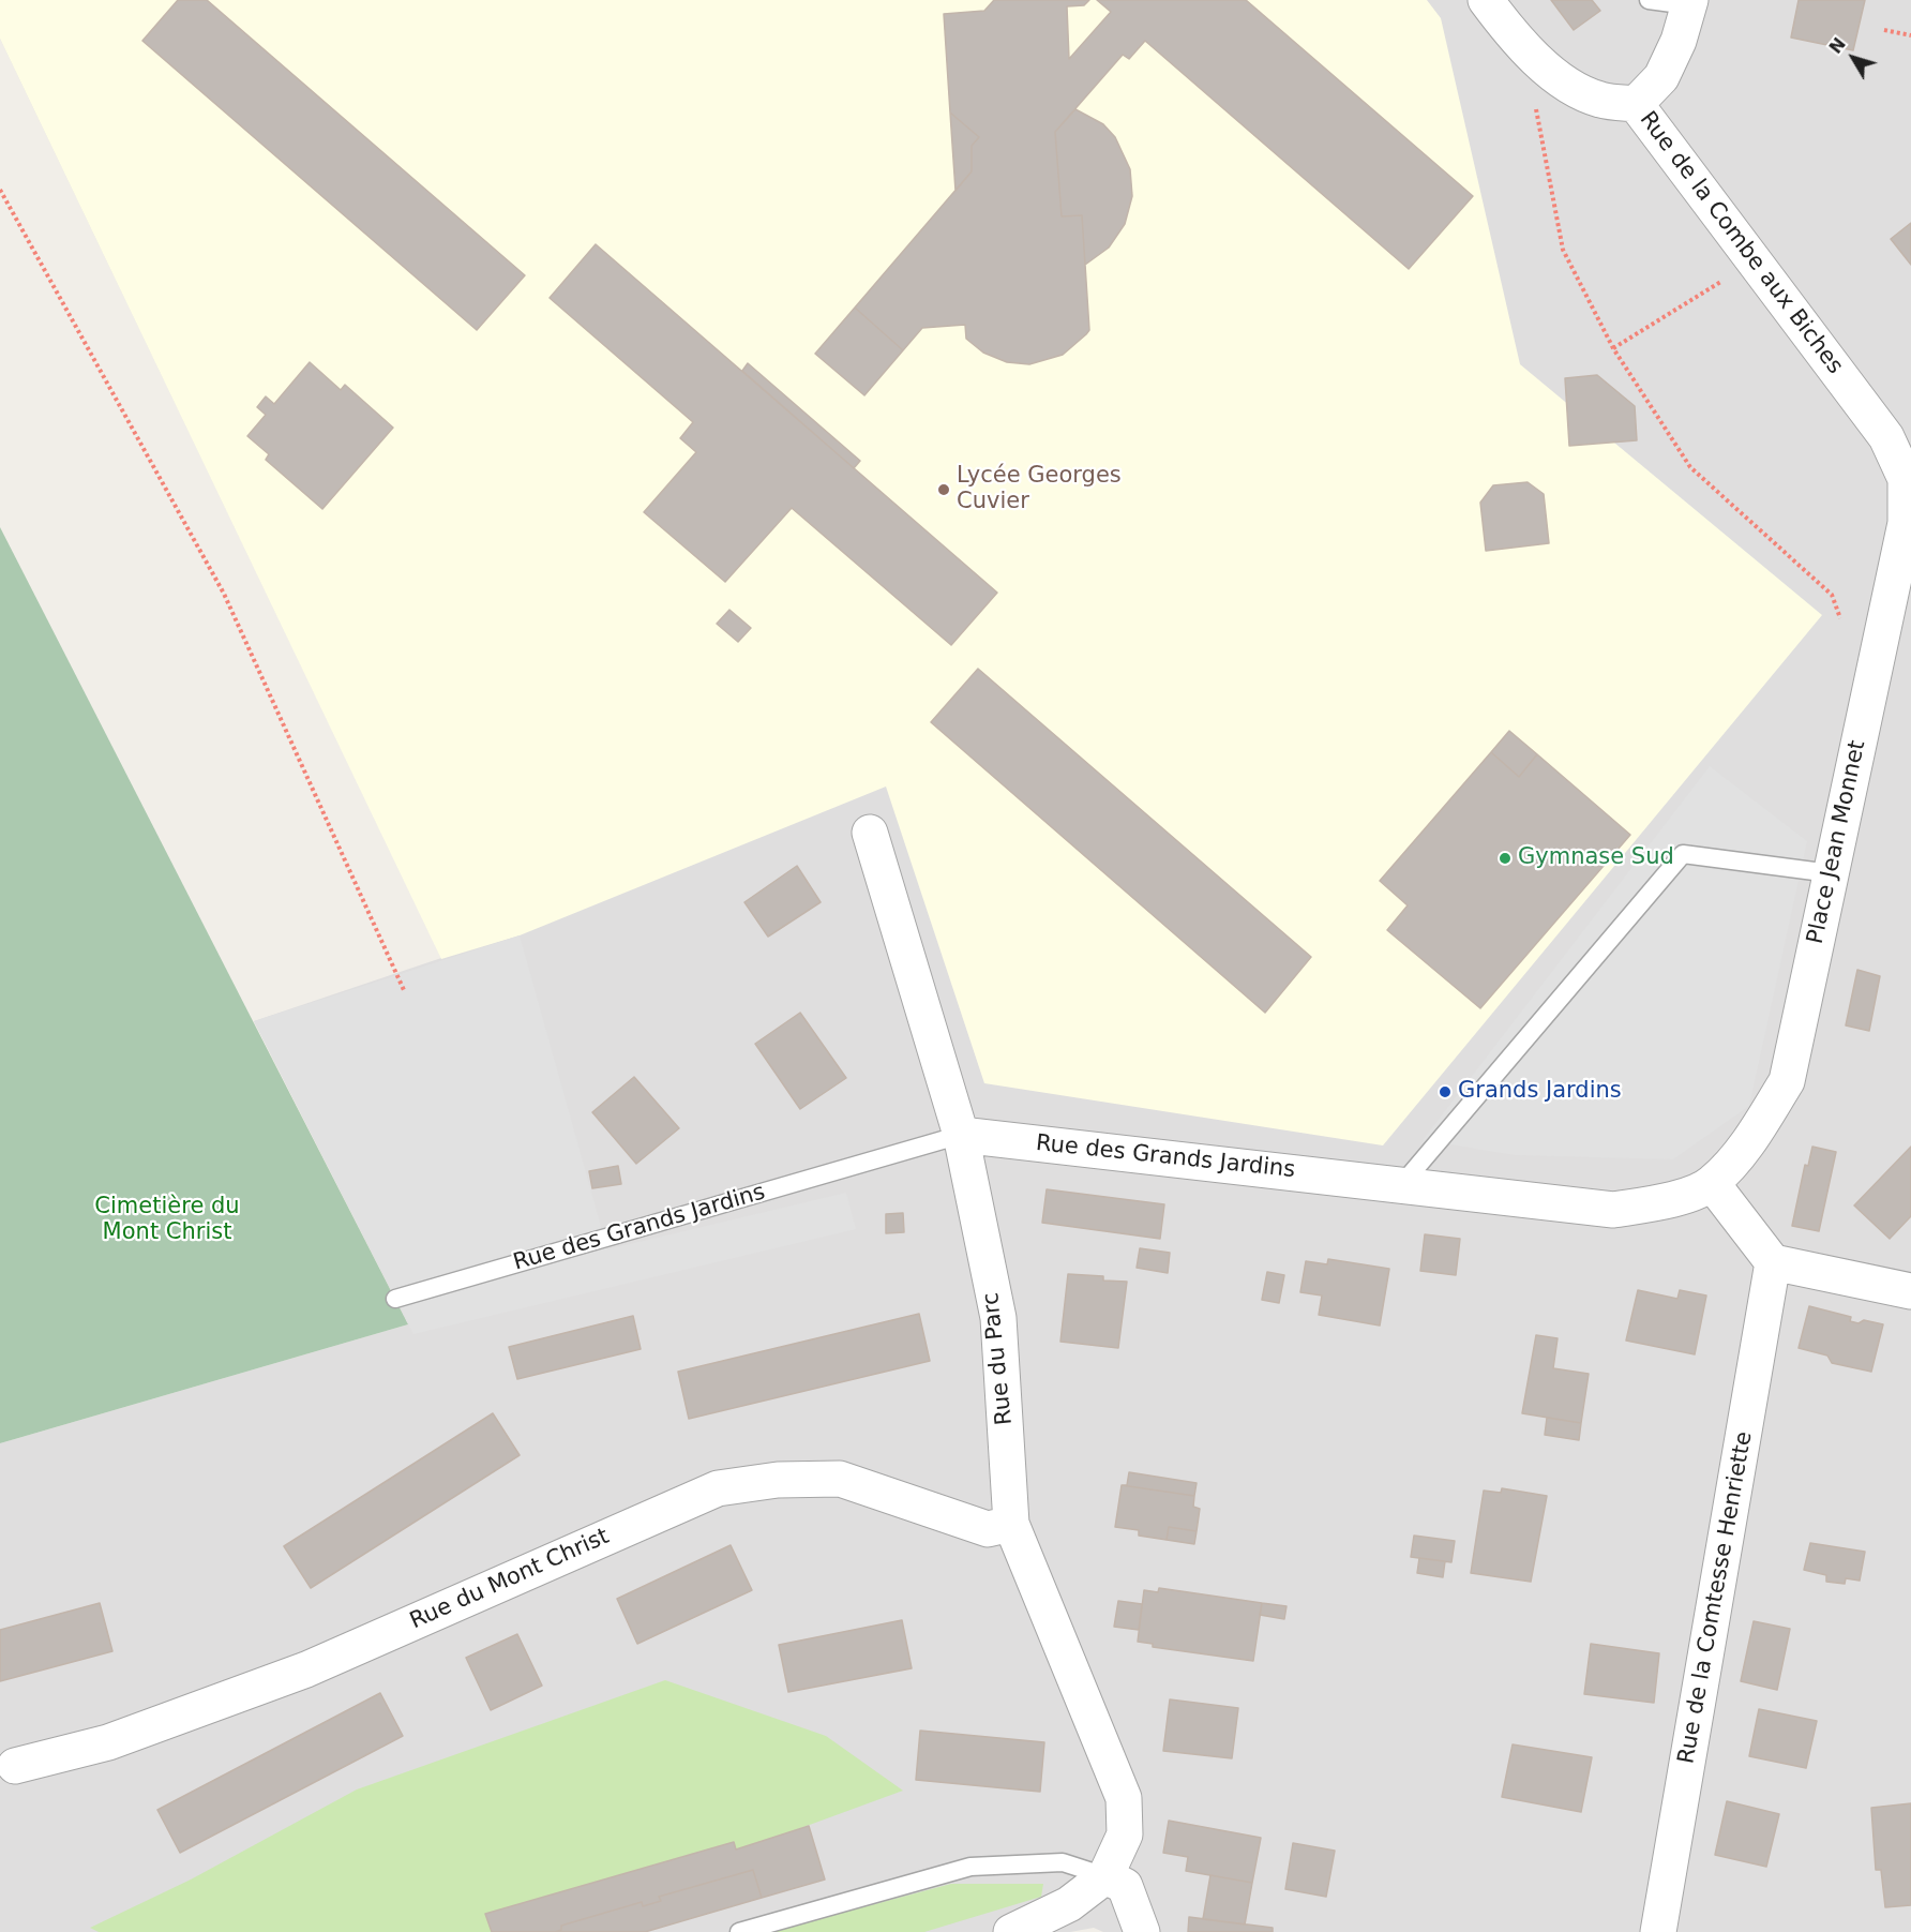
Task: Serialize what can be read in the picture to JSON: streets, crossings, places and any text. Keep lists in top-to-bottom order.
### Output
{
  "streets": {
    "street": [
      "Rue de la Combe aux Biches",
      "Place Jean Monnet",
      "Rue des Grands Jardins",
      "Rue du Parc",
      "Rue du Mont Christ",
      "Rue de la Comtesse Henriette"
    ]
  },
  "crossings": [
    ["Rue de la Combe aux Biches", "Place Jean Monnet"],
    ["Place Jean Monnet", "Rue des Grands Jardins"],
    ["Rue des Grands Jardins", "Rue du Parc"],
    ["Rue du Parc", "Rue du Mont Christ"]
  ],
  "parks": ["Cimetière du Mont Christ"],
  "places": ["Lycée Georges Cuvier", "Gymnase Sud", "Grands Jardins"],
  "north": "top left"
}
